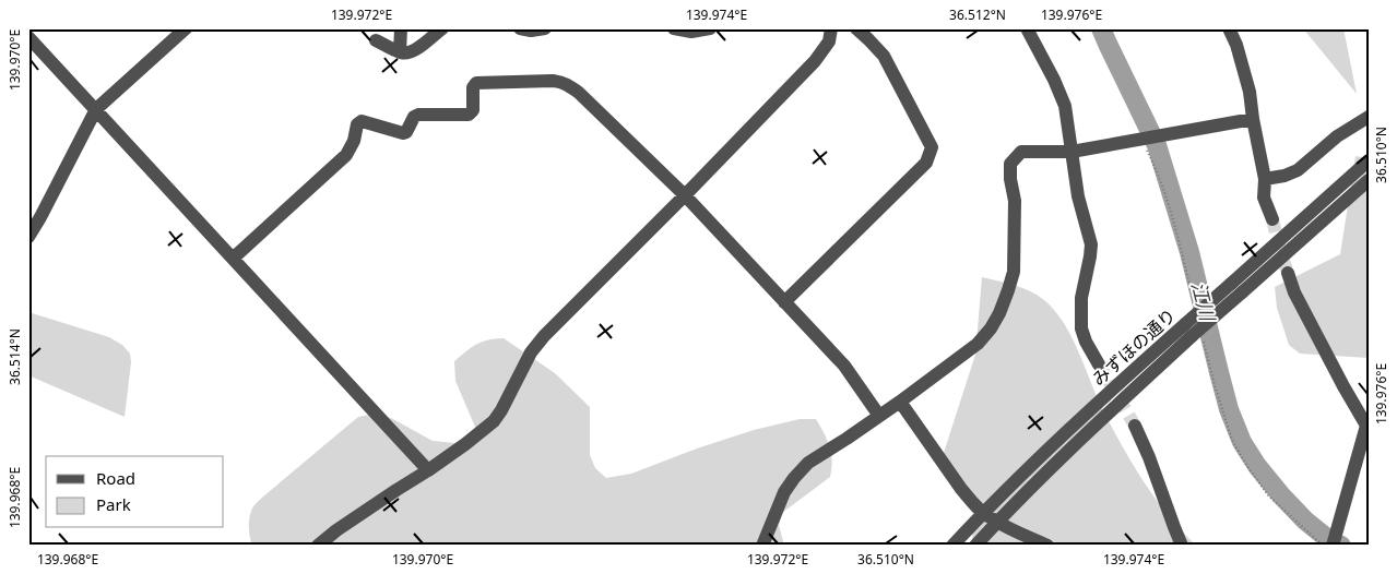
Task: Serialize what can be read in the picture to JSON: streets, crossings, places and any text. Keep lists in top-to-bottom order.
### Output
{
  "streets": {
    "street": ["みずほの通り"]
  },
  "water": ["江川"],
  "legend": ["Road", "Park"],
  "coordinates": [
    "139.972°E",
    "139.974°E",
    "36.512°N",
    "139.976°E",
    "139.970°E",
    "36.510°N",
    "36.514°N",
    "139.968°E"
  ]
}
